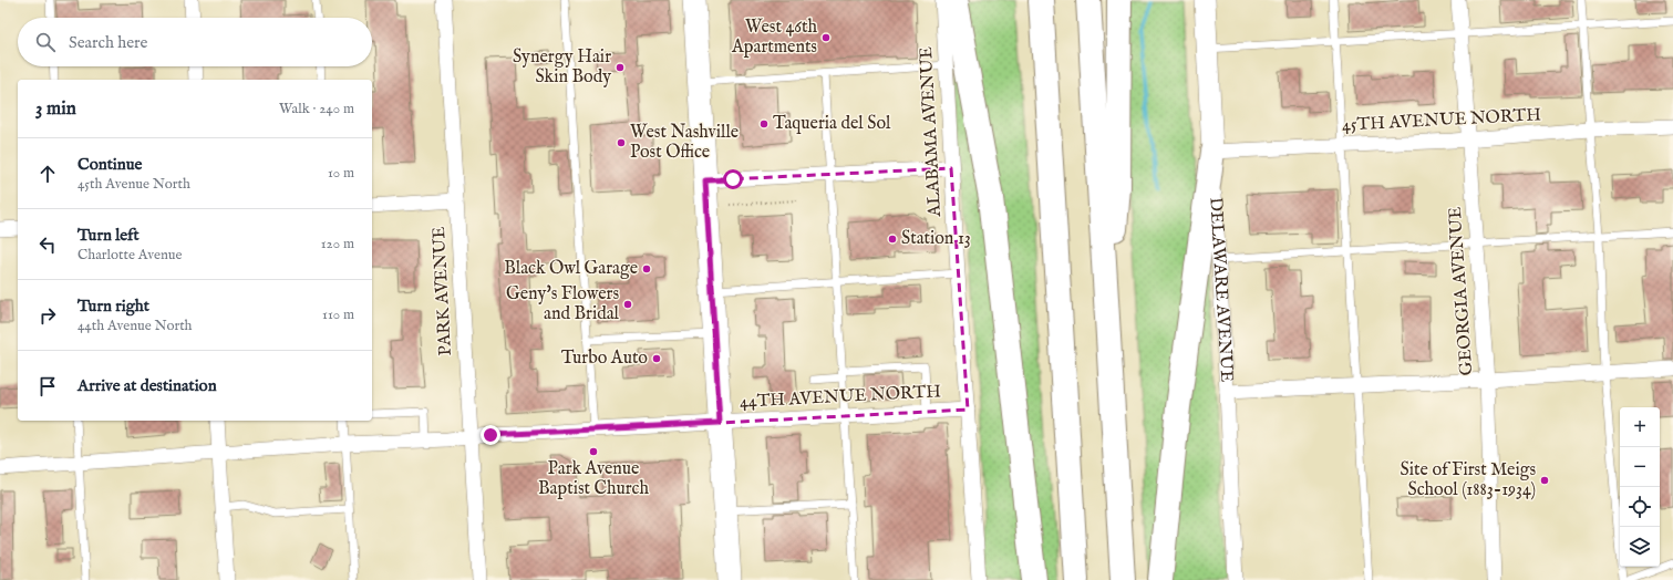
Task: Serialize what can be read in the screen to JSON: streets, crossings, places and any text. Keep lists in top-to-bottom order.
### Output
{
  "streets": {
    "main road": ["DELAWARE AVENUE"],
    "street": [
      "45TH AVENUE NORTH",
      "ALABAMA AVENUE",
      "PARK AVENUE",
      "GEORGIA AVENUE",
      "44TH AVENUE NORTH"
    ]
  },
  "crossings": [
    ["45TH AVENUE NORTH", "DELAWARE AVENUE"],
    ["45TH AVENUE NORTH", "GEORGIA AVENUE"],
    ["ALABAMA AVENUE", "44TH AVENUE NORTH"],
    ["PARK AVENUE", "44TH AVENUE NORTH"]
  ],
  "places": [
    "West 46th Apartments",
    "Synergy Hair Skin Body",
    "Taqueria del Sol",
    "West Nashville Post Office",
    "Station 13",
    "Black Owl Garage",
    "Geny's Flowers and Bridal",
    "Turbo Auto",
    "Park Avenue Baptist Church",
    "Site of First Meigs School (1883-1934)"
  ],
  "page": {
    "search": "Search here",
    "heading": ["3 min", "Walk · 240 m"],
    "list": [
      ["Continue", "45th Avenue North", "10 m"],
      ["Turn left", "Charlotte Avenue", "120 m"],
      ["Turn right", "44th Avenue North", "110 m"],
      "Arrive at destination"
    ],
    "map_buttons": ["+", "−"]
  }
}
